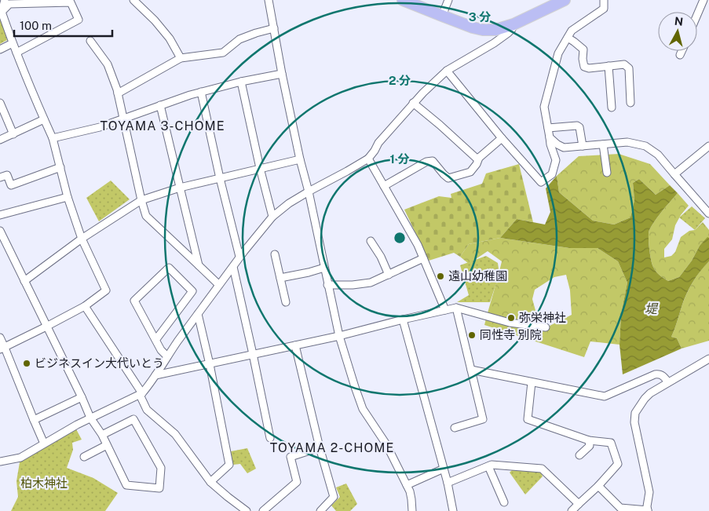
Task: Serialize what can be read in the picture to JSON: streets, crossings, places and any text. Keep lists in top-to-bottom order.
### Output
{
  "districts": ["TOYAMA 3-CHOME", "TOYAMA 2-CHOME"],
  "water": ["堤"],
  "parks": ["柏木神社"],
  "places": [
    "遠山幼稚園",
    "弥栄神社",
    "同性寺 別院",
    "ビジネスイン大代いとう"
  ],
  "scale_bar": "100 m",
  "north": "top",
  "rings": ["3 分", "2 分", "1 分"]
}
